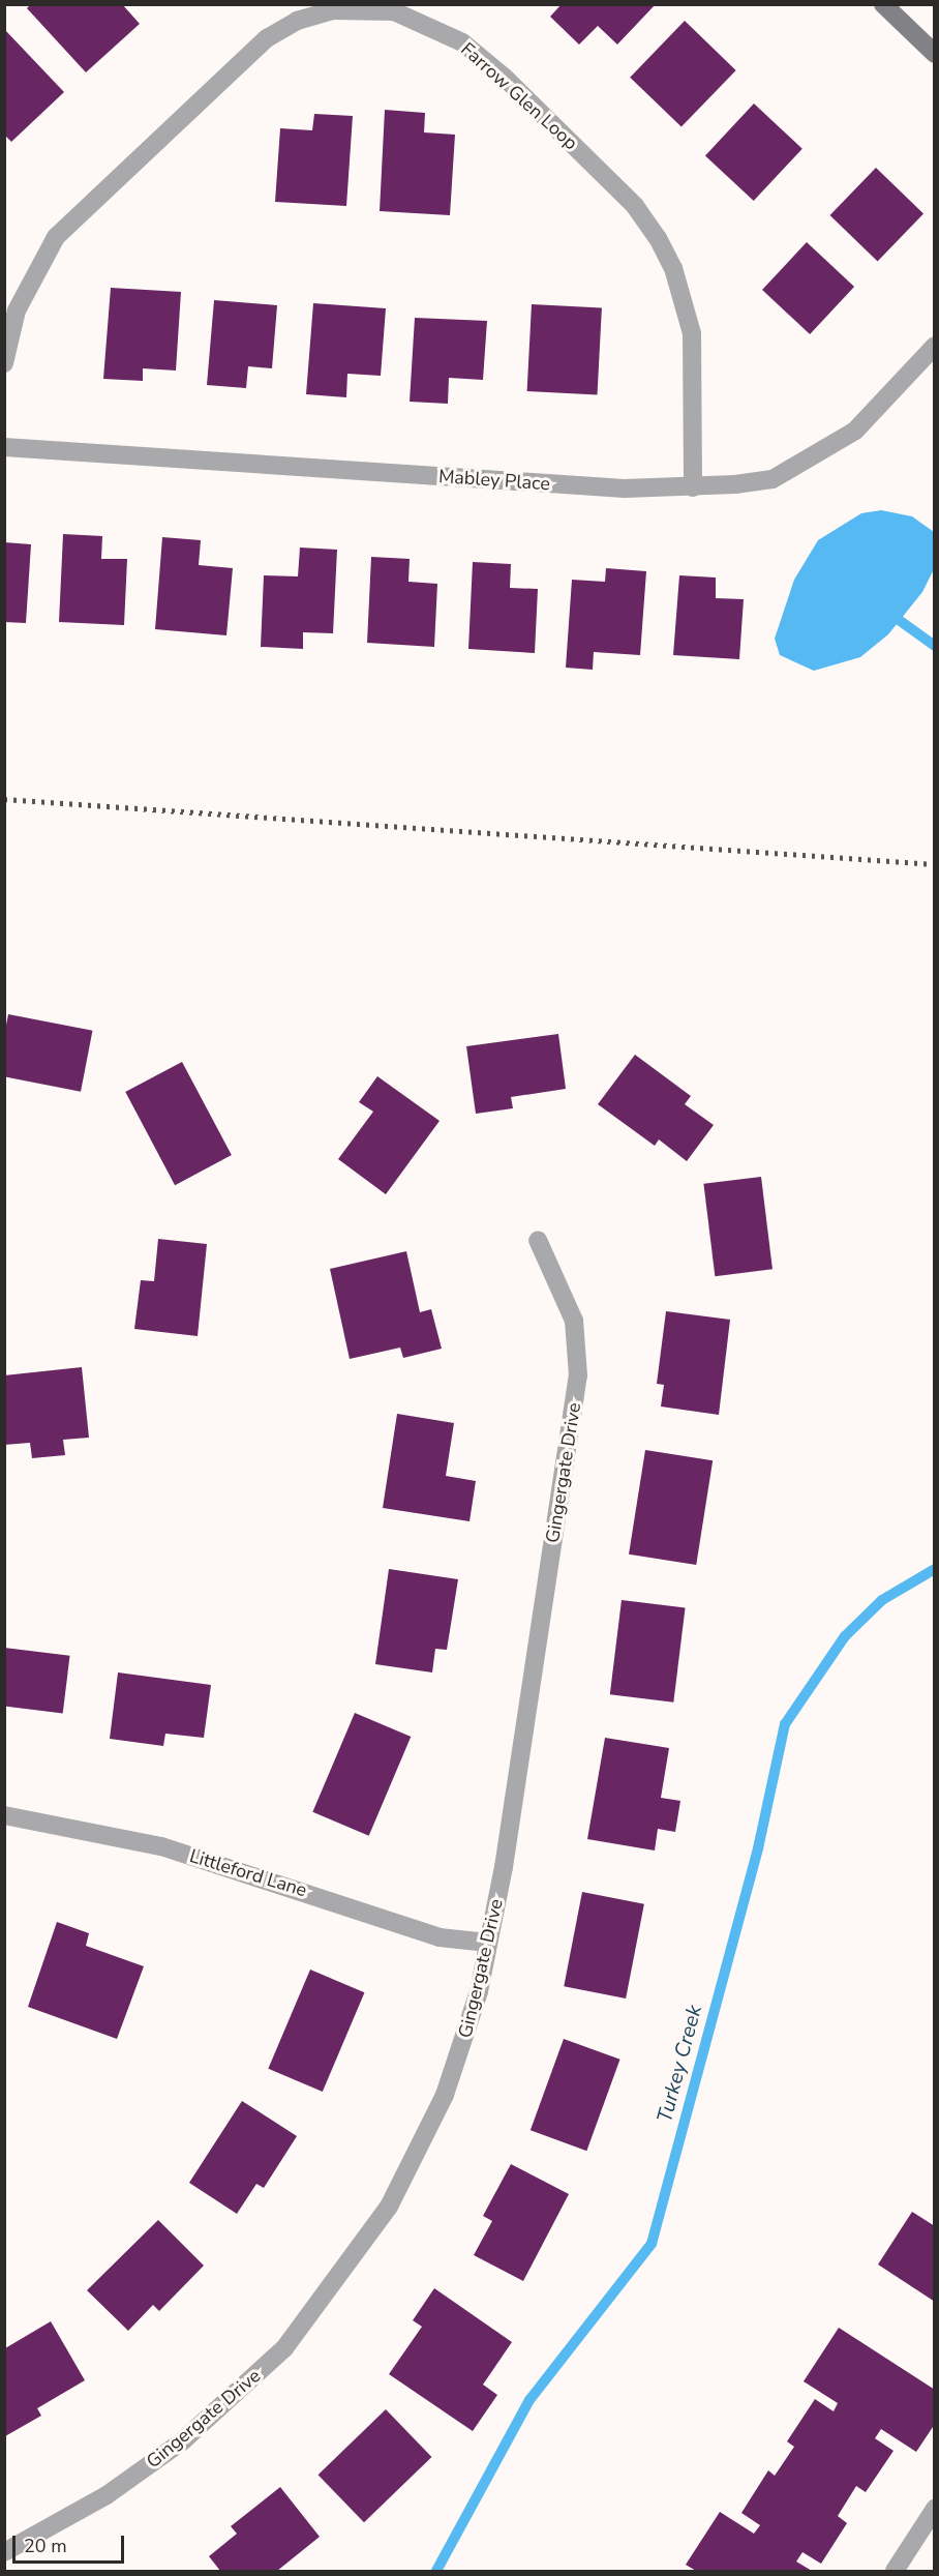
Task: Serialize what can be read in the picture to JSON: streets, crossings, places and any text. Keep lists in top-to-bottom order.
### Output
{
  "streets": {
    "street": [
      "Farrow Glen Loop",
      "Mabley Place",
      "Gingergate Drive",
      "Littleford Lane"
    ]
  },
  "crossings": [
    ["Farrow Glen Loop", "Mabley Place"],
    ["Gingergate Drive", "Littleford Lane"]
  ],
  "water": ["Turkey Creek"],
  "scale_bar": "20 m"
}
